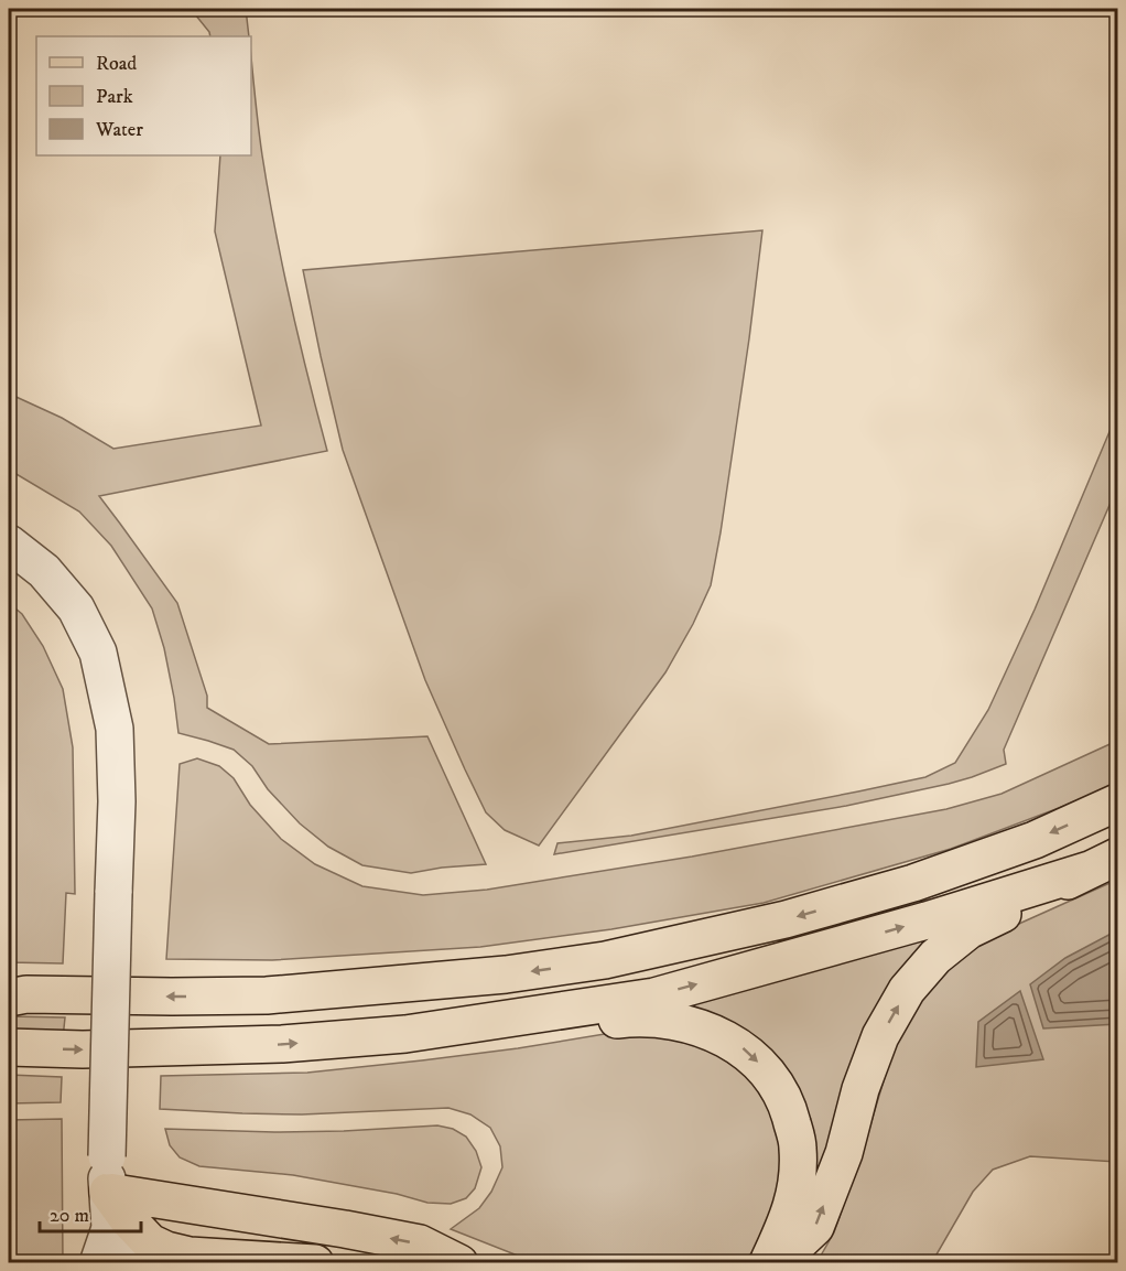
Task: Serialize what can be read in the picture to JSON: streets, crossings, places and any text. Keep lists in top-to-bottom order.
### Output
{
  "legend": ["Road", "Park", "Water"],
  "scale_bar": "20 m"
}
